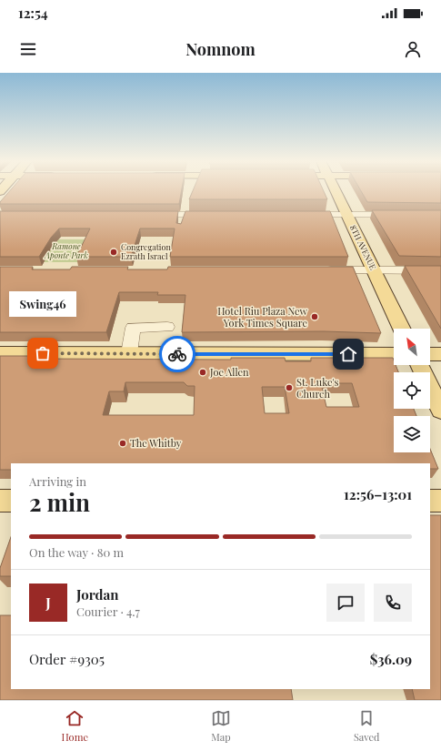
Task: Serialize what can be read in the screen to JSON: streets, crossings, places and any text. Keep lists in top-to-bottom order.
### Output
{
  "streets": {
    "main road": ["8TH AVENUE"]
  },
  "parks": ["Ramone Aponte Park"],
  "places": [
    "Congregation Ezrath Israel",
    "Hotel Riu Plaza New York Times Square",
    "Swing46",
    "Joe Allen",
    "St. Luke's Church",
    "The Whitby"
  ],
  "north": "top left",
  "page": {
    "status": "12:54",
    "header": "Nomnom",
    "bubble": "Swing46",
    "heading": ["2 min", "Arriving in", "12:56–13:01"],
    "panel": [
      "Jordan",
      "Courier · 4.7",
      "Order #9305",
      "$36.09"
    ],
    "bar": "On the way · 80 m",
    "round": "J",
    "tabs": ["Home", "Map", "Saved"]
  }
}
